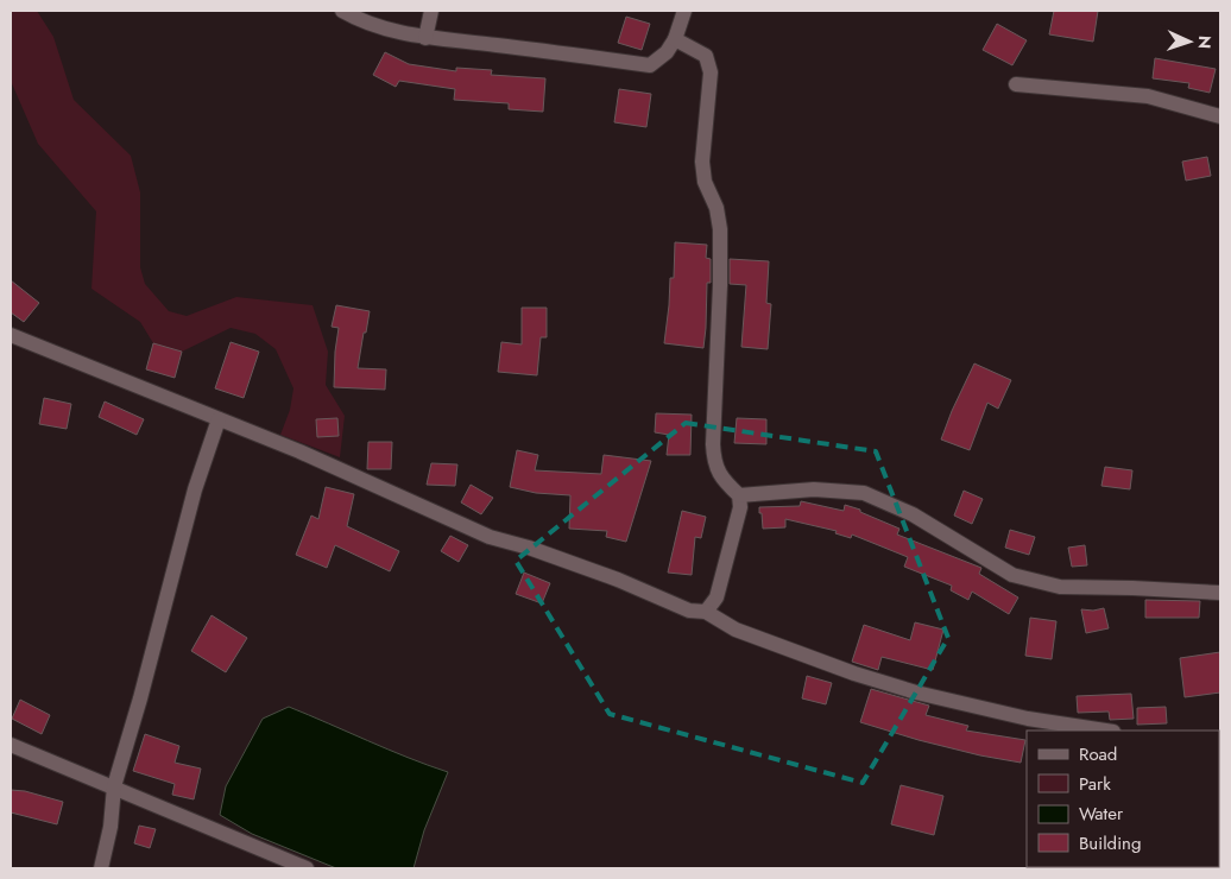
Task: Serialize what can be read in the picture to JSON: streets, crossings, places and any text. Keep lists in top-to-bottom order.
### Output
{
  "legend": [
    "Road",
    "Park",
    "Water",
    "Building"
  ],
  "north": "right"
}
